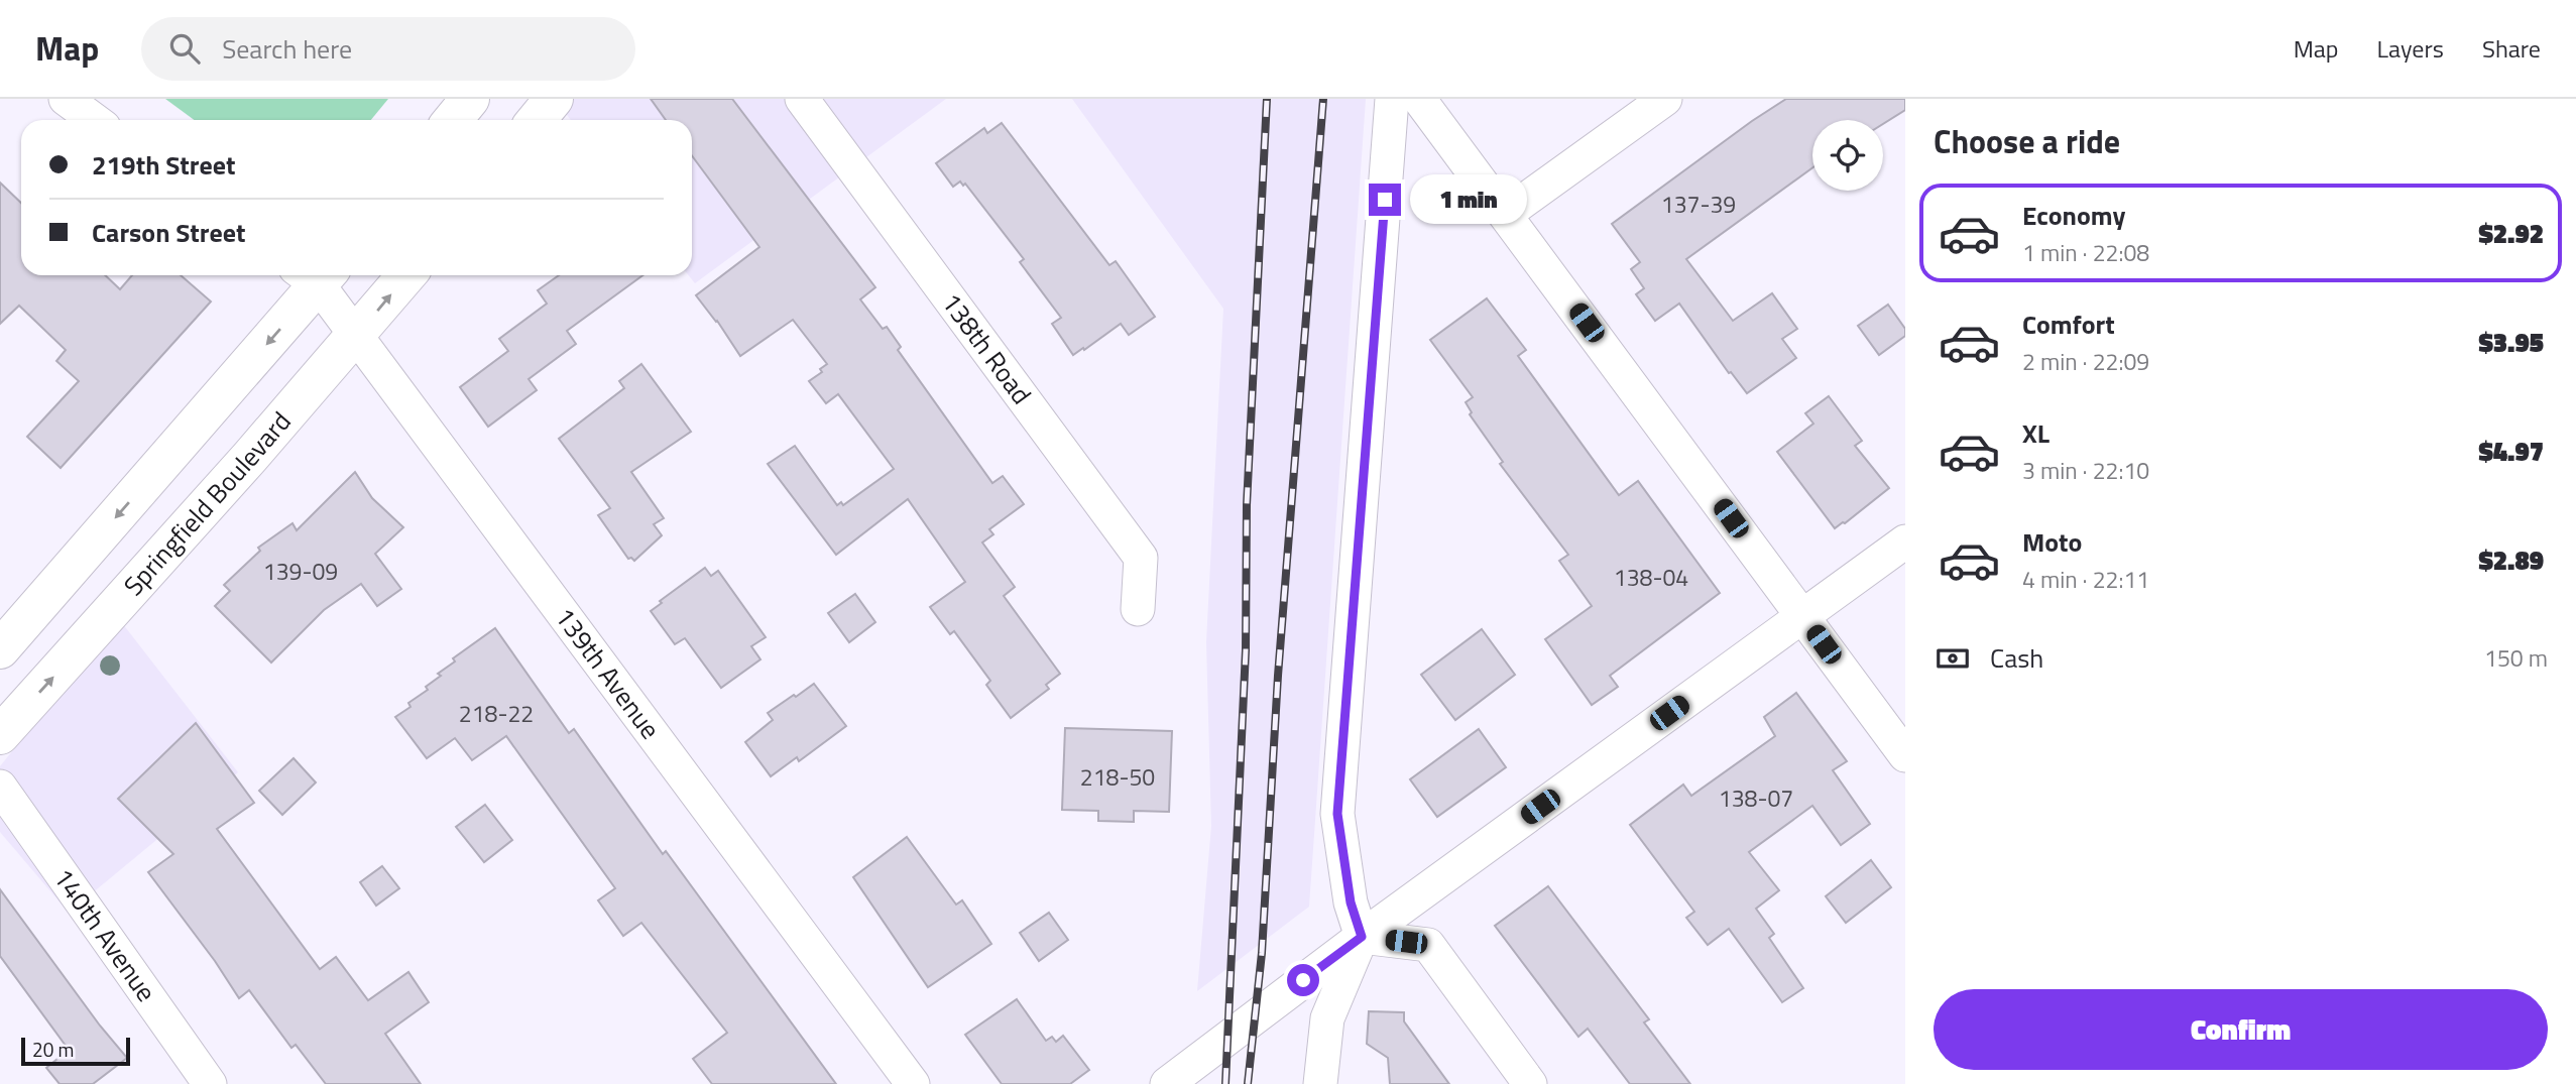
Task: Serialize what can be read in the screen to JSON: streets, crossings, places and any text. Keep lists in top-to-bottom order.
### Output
{
  "streets": {
    "main road": ["Springfield Boulevard"],
    "street": ["138th Road", "139th Avenue", "140th Avenue"]
  },
  "crossings": [
    ["Springfield Boulevard", "139th Avenue"]
  ],
  "house_numbers": [
    "137-39",
    "139-09",
    "138-04",
    "218-22",
    "218-50",
    "138-07"
  ],
  "scale_bar": "20 m",
  "page": {
    "header": "Map",
    "search": "Search here",
    "nav": ["Map", "Layers", "Share"],
    "heading": "Choose a ride",
    "banner": ["219th Street", "Carson Street"],
    "bubble": "1 min",
    "list": [
      {
        "name": "Economy",
        "note": "1 min · 22:08",
        "value": "$2.92"
      },
      {
        "name": "Comfort",
        "note": "2 min · 22:09",
        "value": "$3.95"
      },
      {
        "name": "XL",
        "note": "3 min · 22:10",
        "value": "$4.97"
      },
      {
        "name": "Moto",
        "note": "4 min · 22:11",
        "value": "$2.89"
      }
    ],
    "pay": ["Cash", "150 m"],
    "buttons": "Confirm",
    "scale": "20 m"
  }
}
